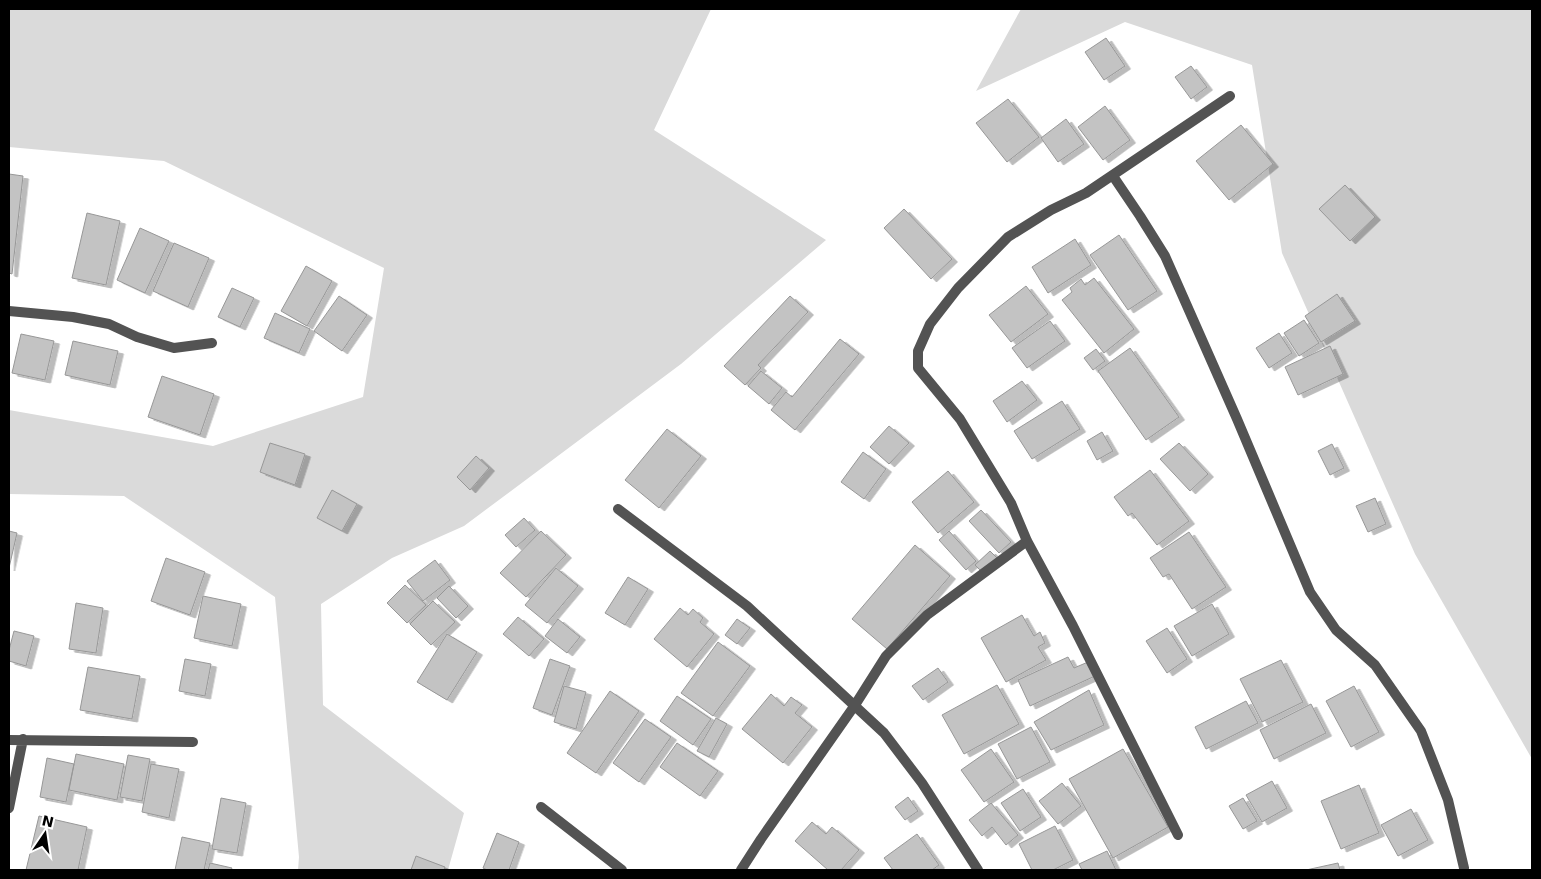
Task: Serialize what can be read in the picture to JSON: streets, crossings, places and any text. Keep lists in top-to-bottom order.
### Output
{
  "north": "top"
}
